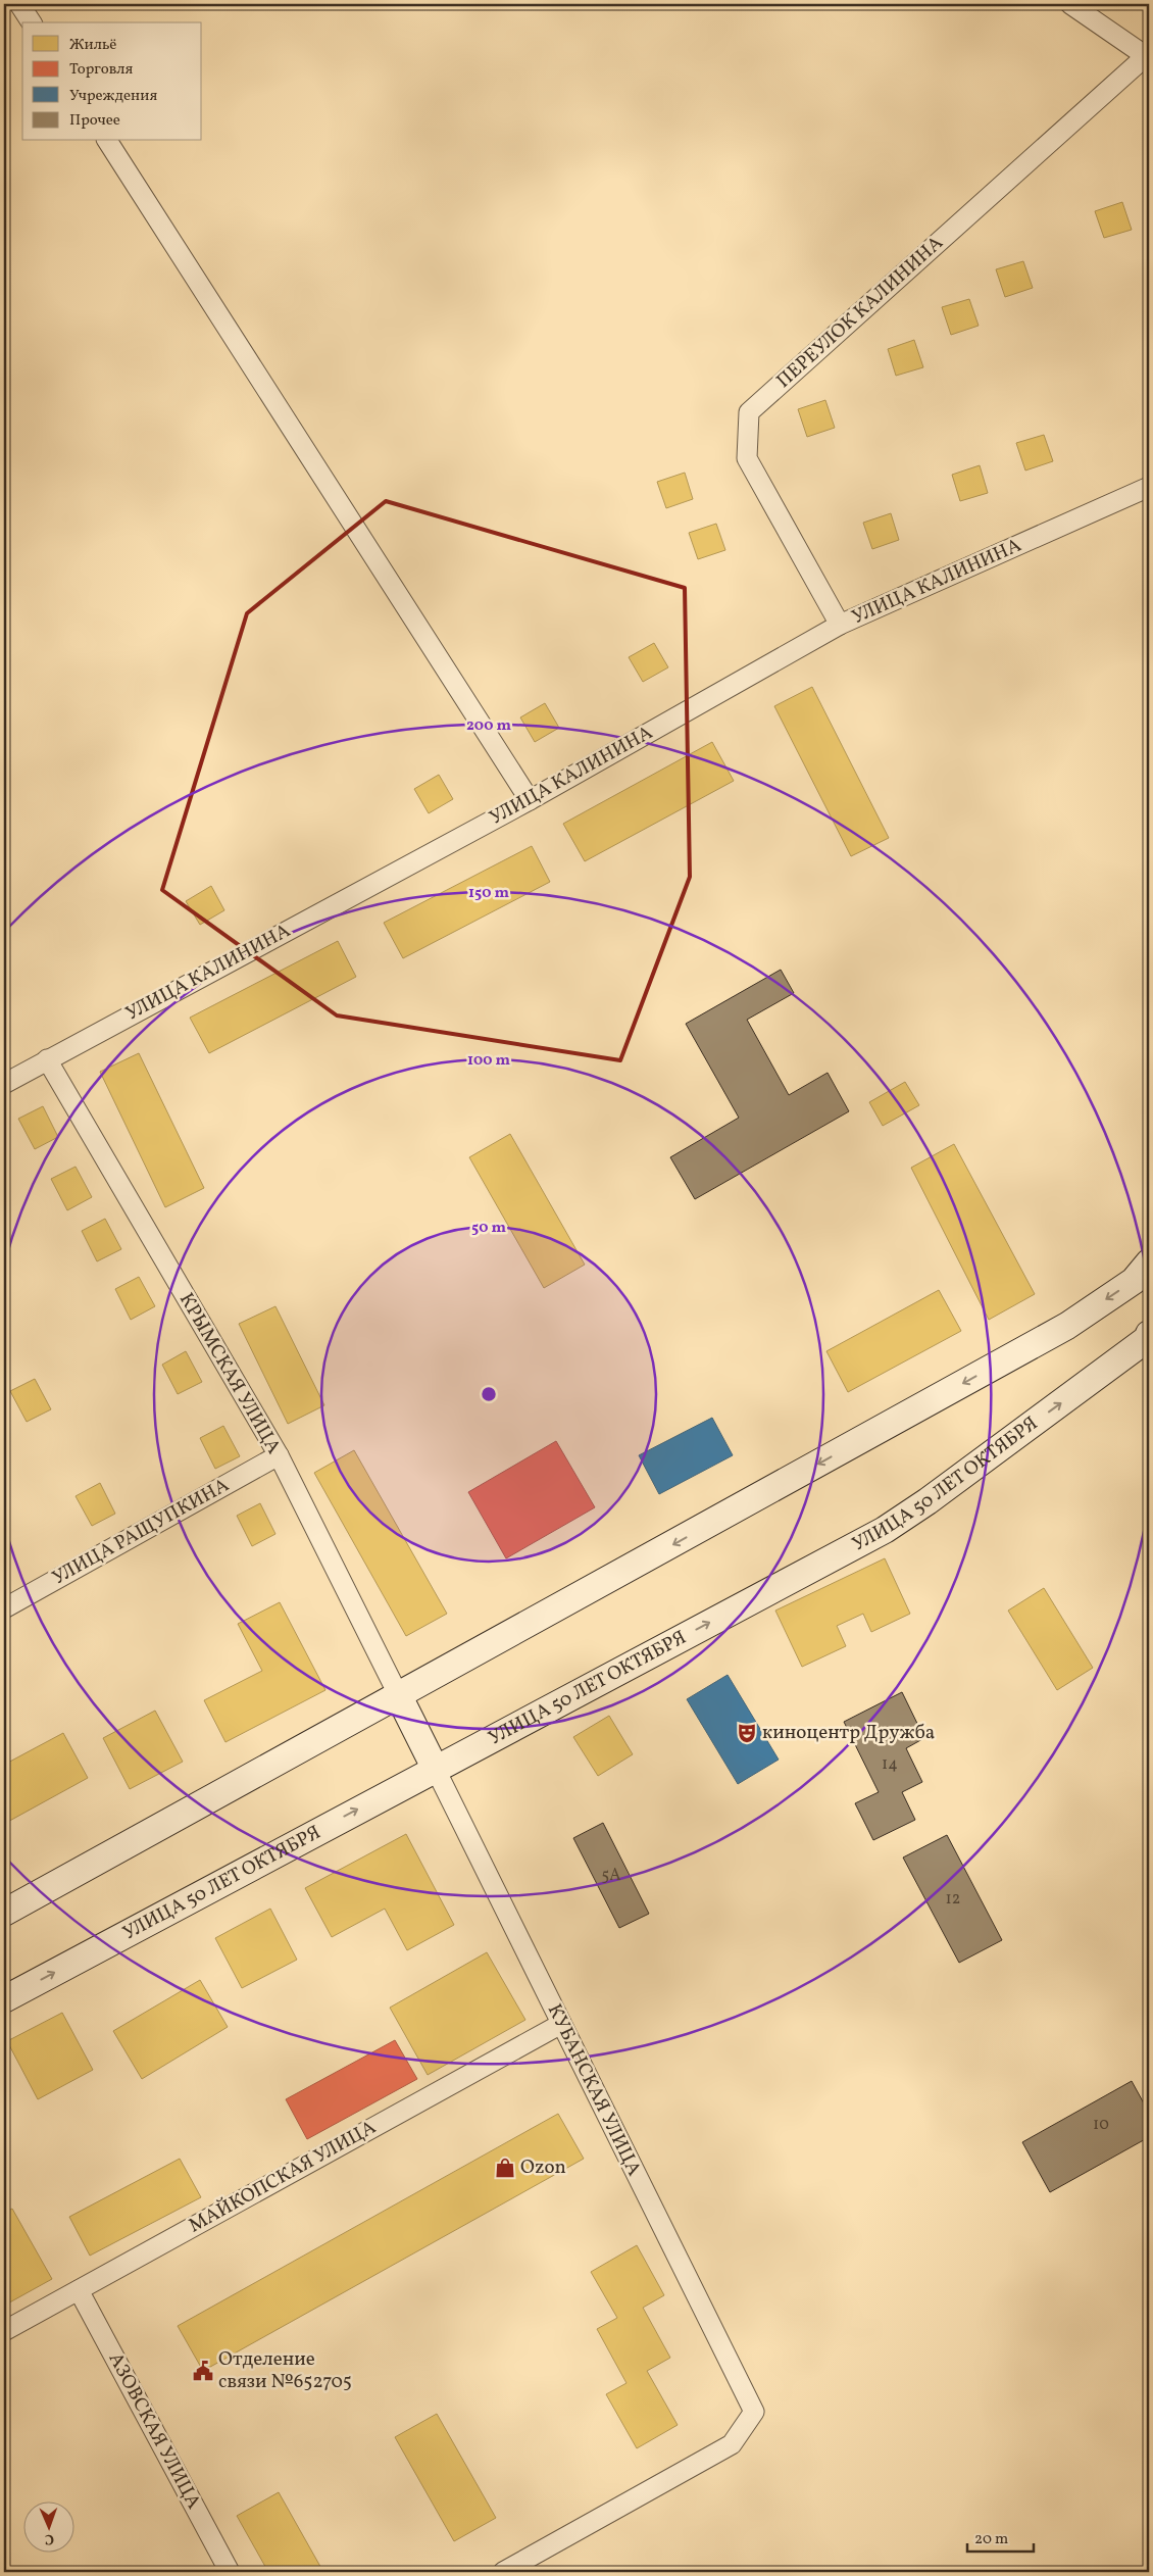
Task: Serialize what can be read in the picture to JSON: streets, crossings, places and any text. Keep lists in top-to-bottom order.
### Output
{
  "streets": {
    "street": [
      "ПЕРЕУЛОК КАЛИНИНА",
      "УЛИЦА КАЛИНИНА",
      "КРЫМСКАЯ УЛИЦА",
      "УЛИЦА 50 ЛЕТ ОКТЯБРЯ",
      "УЛИЦА РАЩУПКИНА",
      "КУБАНСКАЯ УЛИЦА",
      "МАЙКОПСКАЯ УЛИЦА",
      "АЗОВСКАЯ УЛИЦА"
    ]
  },
  "crossings": [
    ["ПЕРЕУЛОК КАЛИНИНА", "УЛИЦА КАЛИНИНА"],
    ["УЛИЦА КАЛИНИНА", "КРЫМСКАЯ УЛИЦА"],
    ["КРЫМСКАЯ УЛИЦА", "УЛИЦА РАЩУПКИНА"],
    ["УЛИЦА 50 ЛЕТ ОКТЯБРЯ", "КУБАНСКАЯ УЛИЦА"],
    ["КУБАНСКАЯ УЛИЦА", "МАЙКОПСКАЯ УЛИЦА"],
    ["МАЙКОПСКАЯ УЛИЦА", "АЗОВСКАЯ УЛИЦА"]
  ],
  "places": {
    "theatre": ["киноцентр Дружба"],
    "shop": ["Ozon"],
    "public building": ["Отделение связи №652705"]
  },
  "house_numbers": [
    "14",
    "5А",
    "12",
    "10"
  ],
  "legend": [
    "Жильё",
    "Торговля",
    "Учреждения",
    "Прочее"
  ],
  "scale_bar": "20 m",
  "north": "bottom",
  "rings": [
    "200 m",
    "150 m",
    "100 m",
    "50 m"
  ]
}
